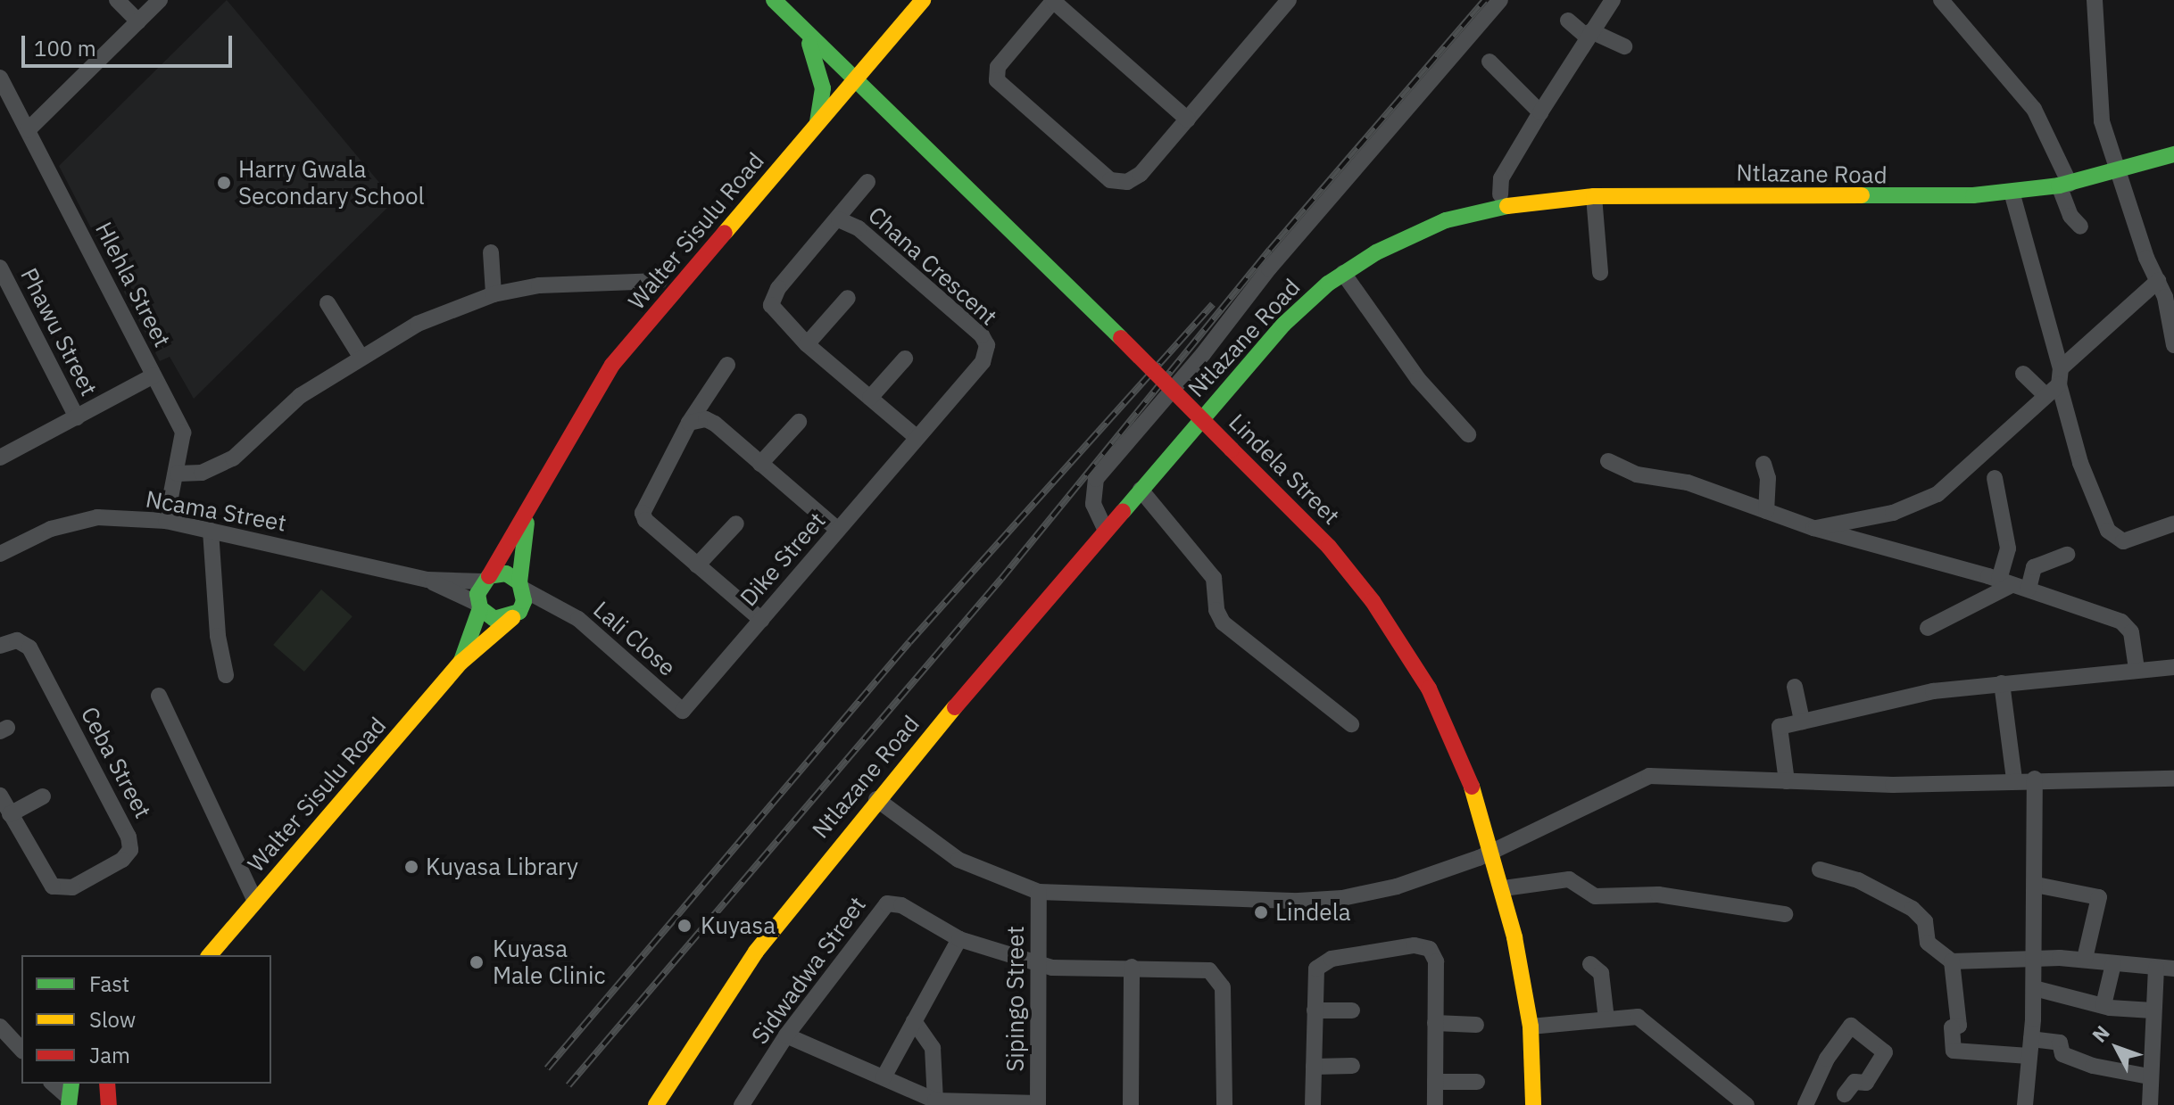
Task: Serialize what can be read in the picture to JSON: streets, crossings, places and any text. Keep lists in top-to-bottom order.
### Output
{
  "streets": {
    "street": [
      "Ntlazane Road",
      "Walter Sisulu Road",
      "Chana Crescent",
      "Hlehla Street",
      "Phawu Street",
      "Lindela Street",
      "Ncama Street",
      "Dike Street",
      "Lali Close",
      "Ceba Street",
      "Sidwadwa Street",
      "Sipingo Street"
    ]
  },
  "crossings": [
    ["Walter Sisulu Road", "Lindela Street"],
    ["Walter Sisulu Road", "Ncama Street"],
    ["Walter Sisulu Road", "Lali Close"],
    ["Chana Crescent", "Dike Street"],
    ["Hlehla Street", "Ncama Street"],
    ["Ncama Street", "Lali Close"],
    ["Dike Street", "Lali Close"],
    ["Sidwadwa Street", "Sipingo Street"]
  ],
  "places": [
    "Harry Gwala Secondary School",
    "Kuyasa Library",
    "Lindela",
    "Kuyasa",
    "Kuyasa Male Clinic"
  ],
  "legend": ["Fast", "Slow", "Jam"],
  "scale_bar": "100 m",
  "north": "top left"
}
